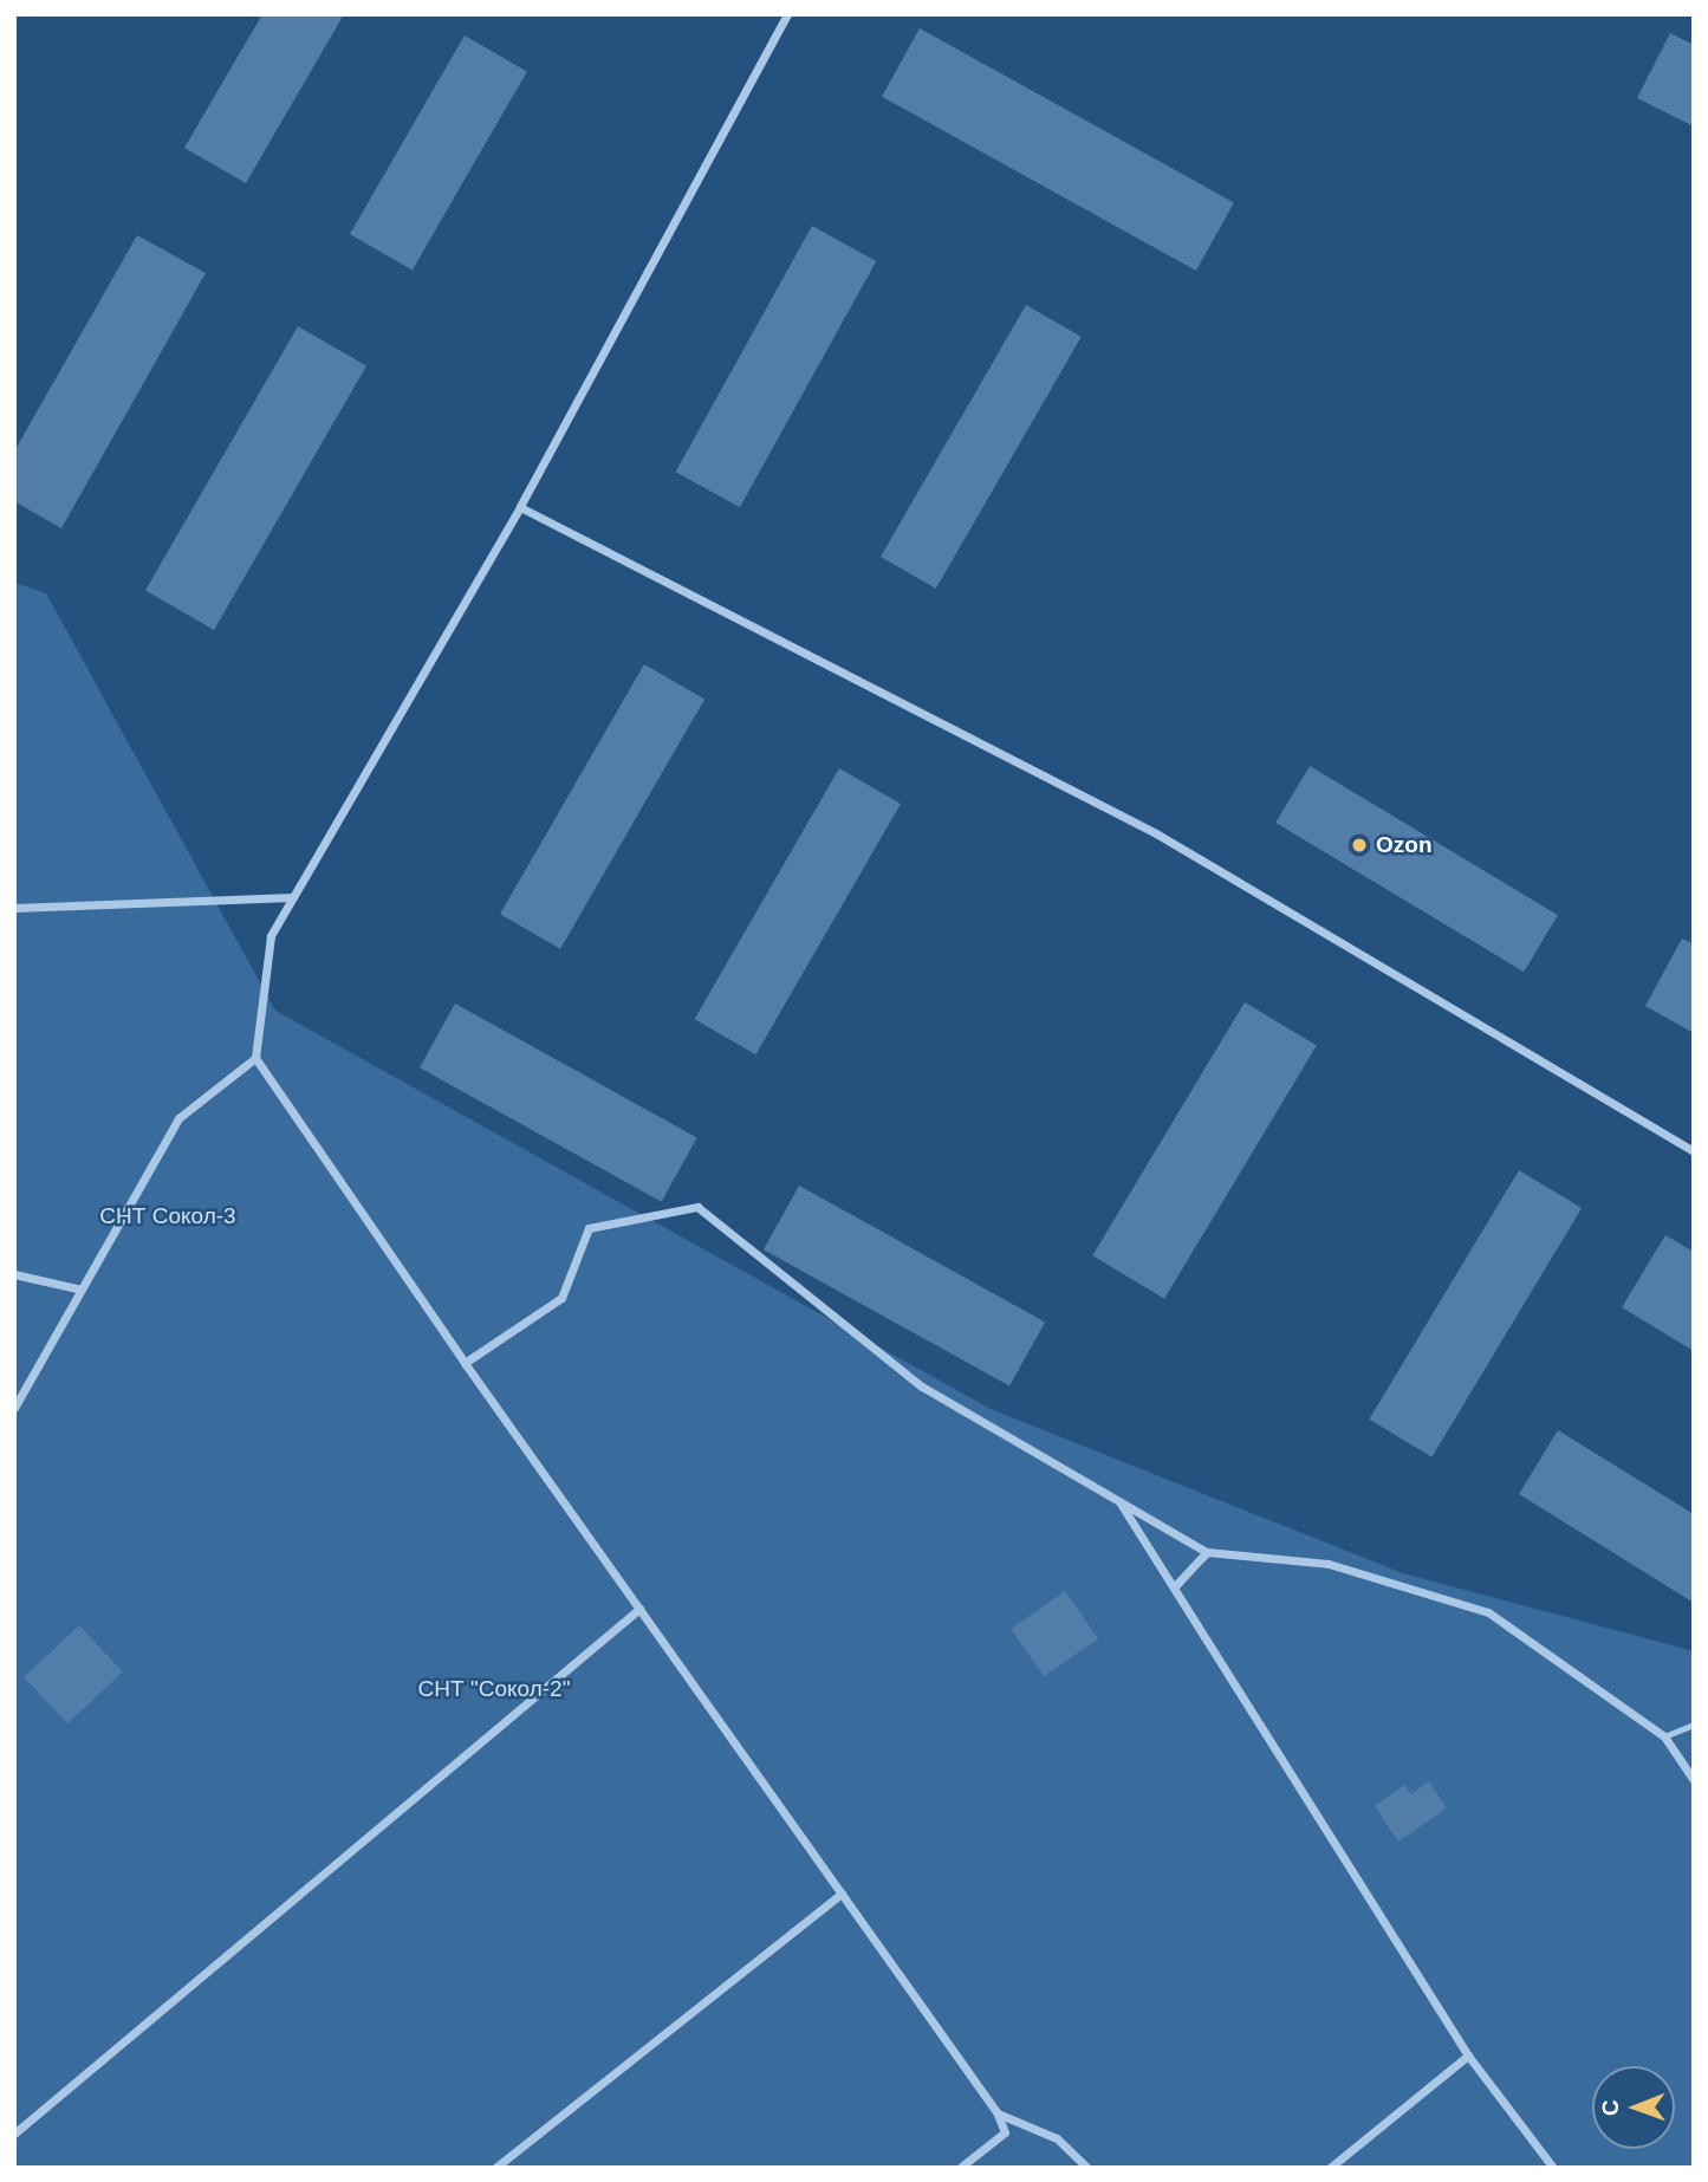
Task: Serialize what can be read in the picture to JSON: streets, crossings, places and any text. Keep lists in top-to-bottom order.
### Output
{
  "parks": ["СНТ Сокол-3", "СНТ \"Сокол-2\""],
  "places": ["Ozon"],
  "north": "left"
}
